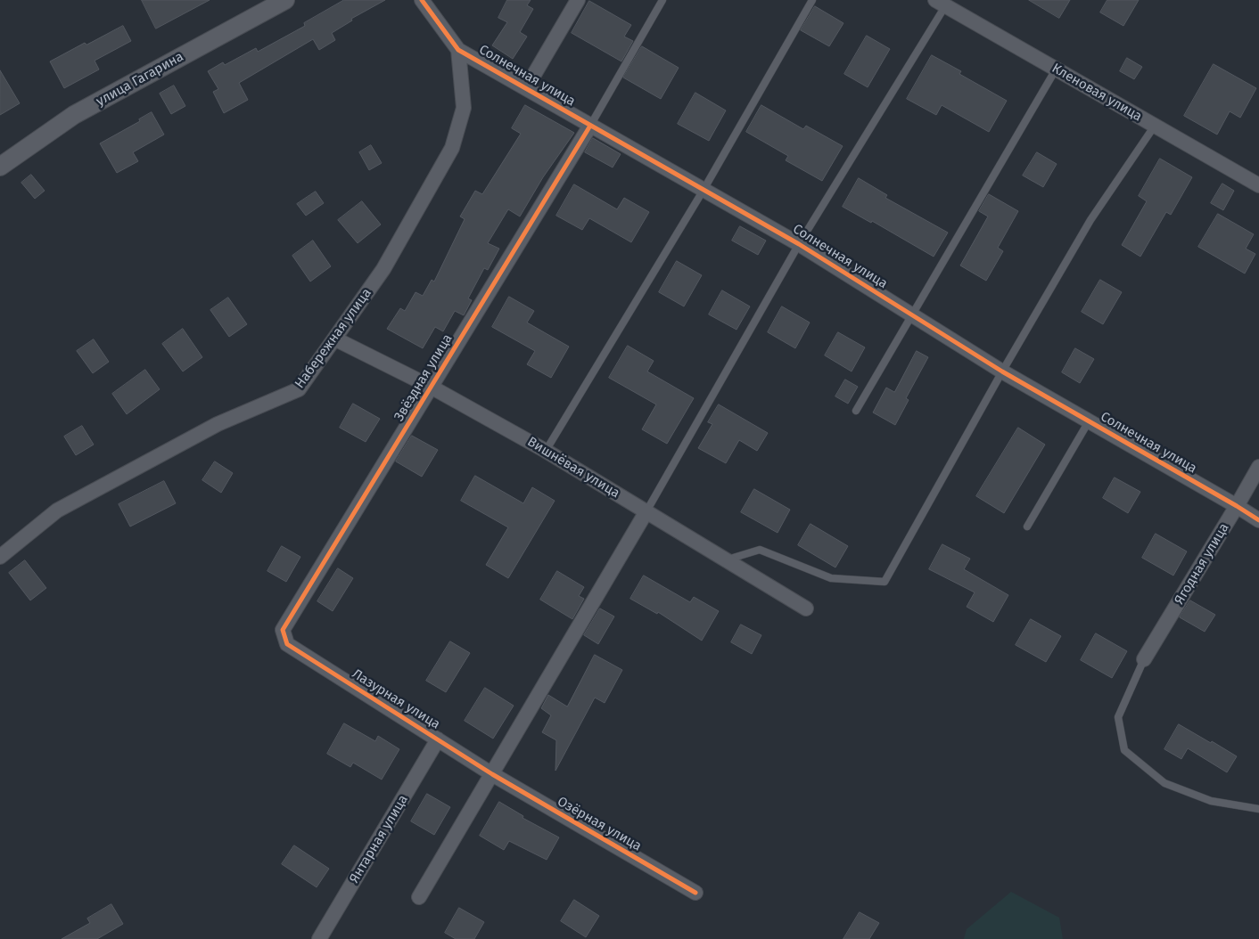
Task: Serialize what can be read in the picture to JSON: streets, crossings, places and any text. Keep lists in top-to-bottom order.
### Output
{
  "streets": {
    "street": [
      "Солнечная улица",
      "улица Гагарина",
      "Кленовая улица",
      "Набережная улица",
      "Звёздная улица",
      "Вишнёвая улица",
      "Ягодная улица",
      "Лазурная улица",
      "Озёрная улица",
      "Янтарная улица"
    ]
  },
  "crossings": [
    ["Солнечная улица", "Набережная улица"],
    ["Солнечная улица", "Звёздная улица"],
    ["Солнечная улица", "Ягодная улица"],
    ["Набережная улица", "Вишнёвая улица"],
    ["Звёздная улица", "Вишнёвая улица"],
    ["Звёздная улица", "Лазурная улица"],
    ["Лазурная улица", "Озёрная улица"],
    ["Лазурная улица", "Янтарная улица"]
  ]
}
